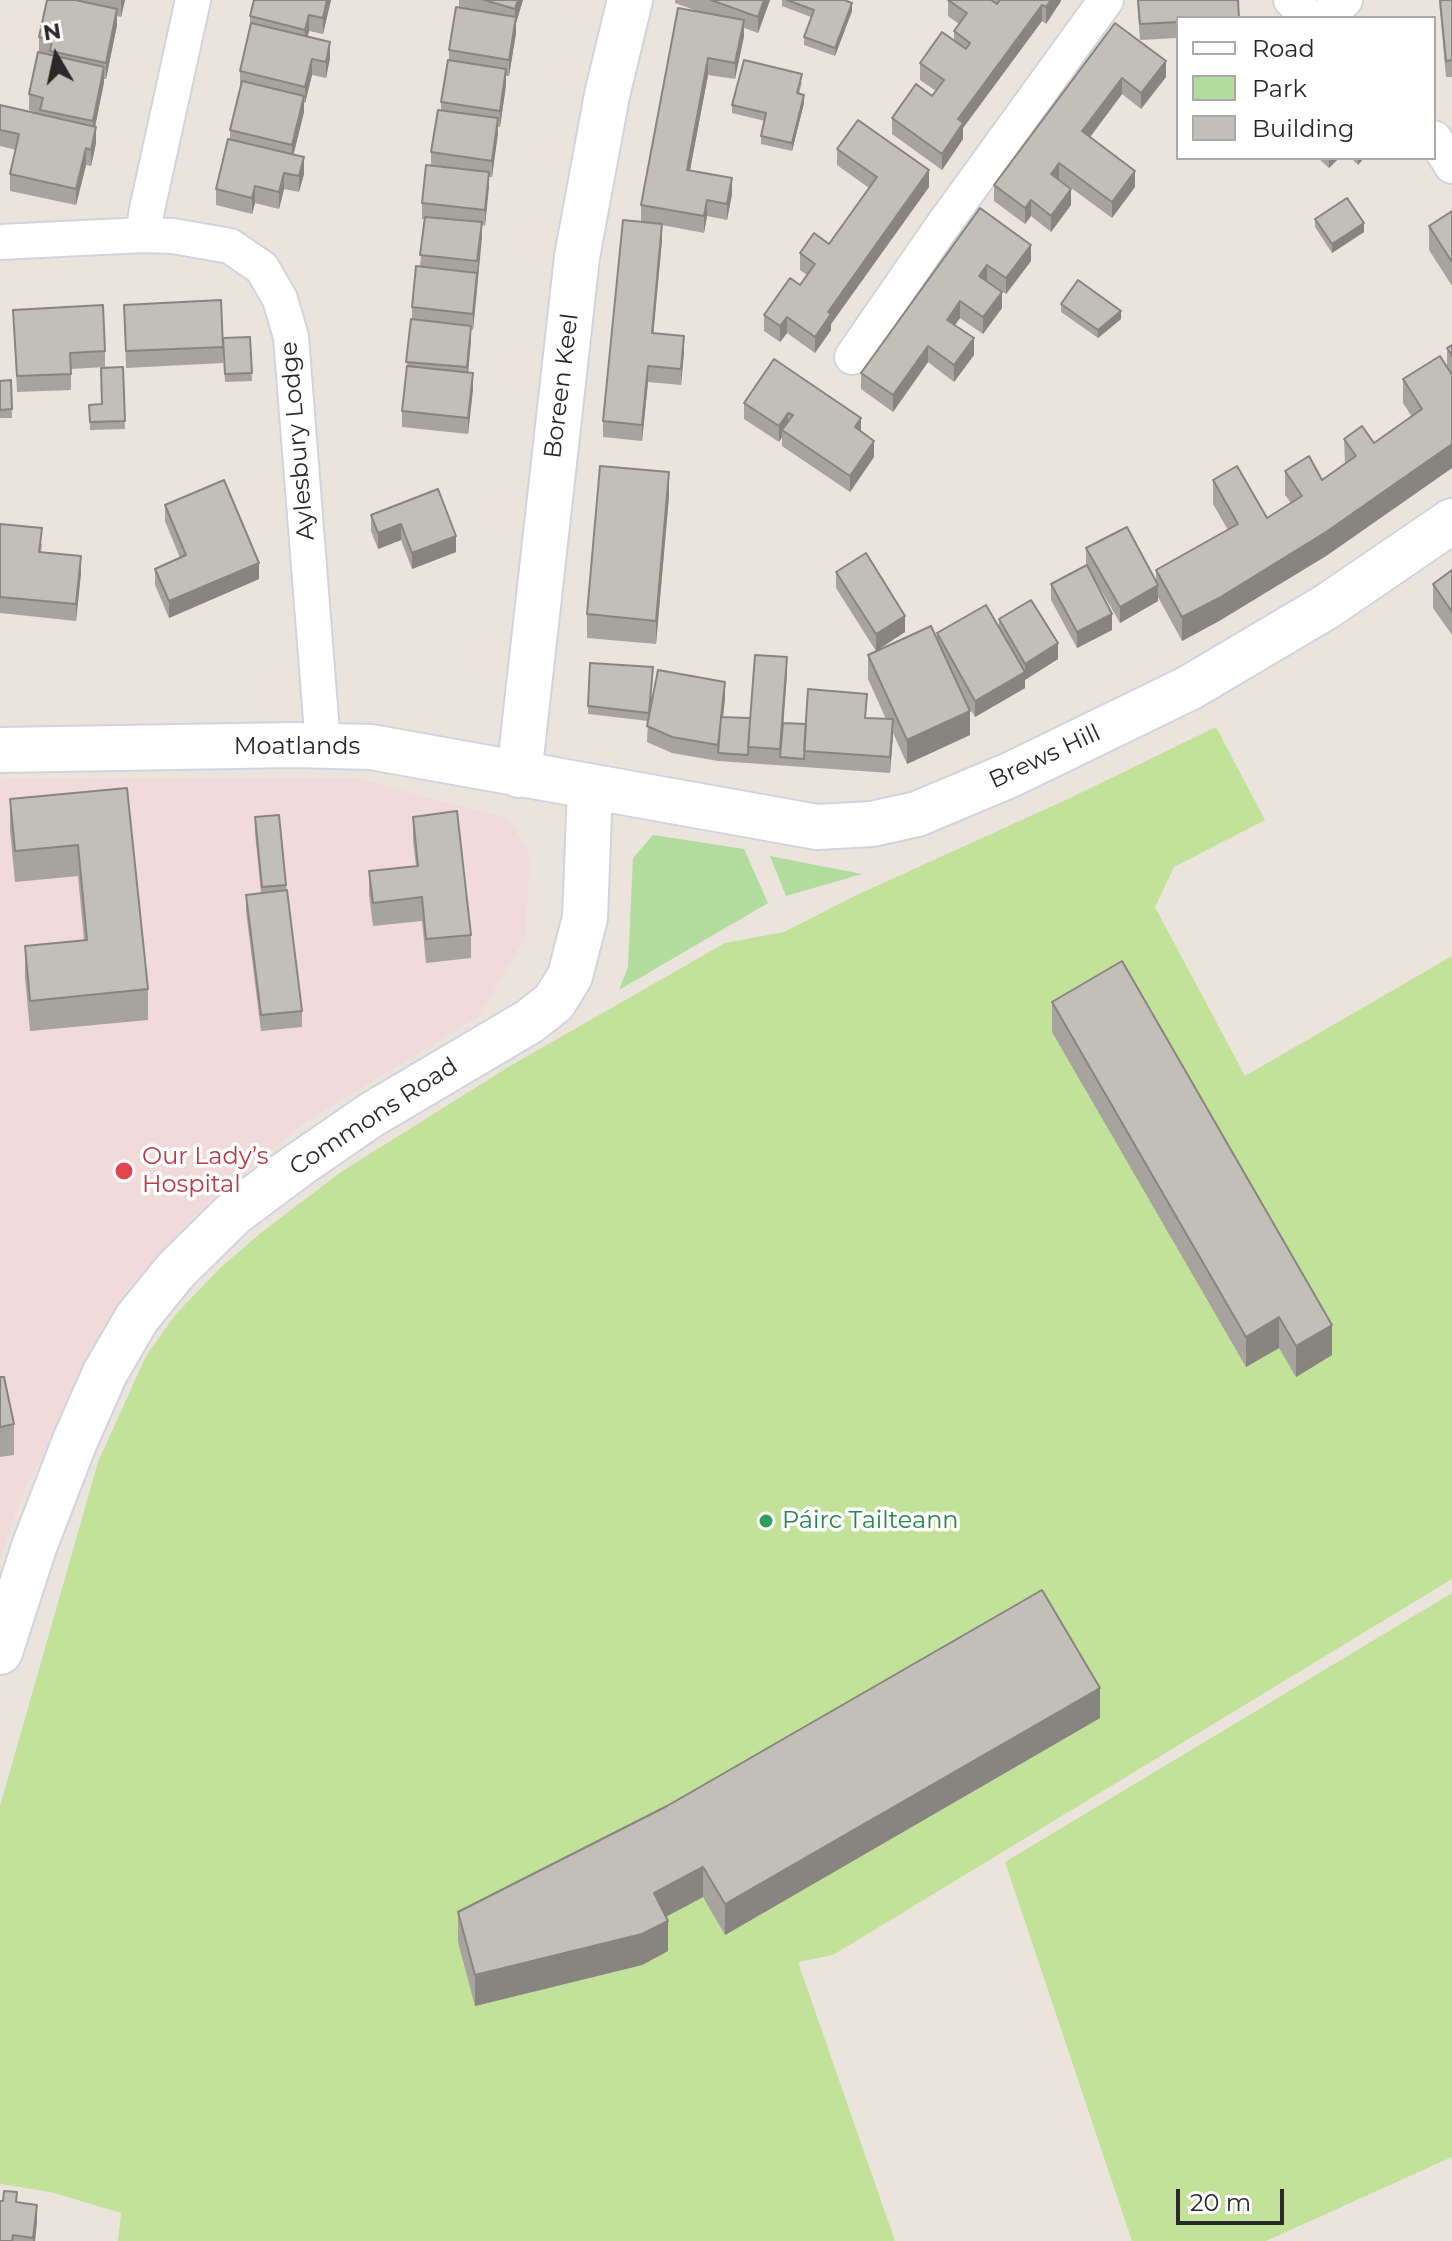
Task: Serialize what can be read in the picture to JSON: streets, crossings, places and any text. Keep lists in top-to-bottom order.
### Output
{
  "streets": {
    "street": [
      "Boreen Keel",
      "Aylesbury Lodge",
      "Moatlands",
      "Brews Hill",
      "Commons Road"
    ]
  },
  "crossings": [
    ["Boreen Keel", "Moatlands"],
    ["Aylesbury Lodge", "Moatlands"],
    ["Moatlands", "Brews Hill"],
    ["Moatlands", "Commons Road"],
    ["Brews Hill", "Commons Road"]
  ],
  "places": ["Our Lady’s Hospital", "Páirc Tailteann"],
  "legend": ["Road", "Park", "Building"],
  "scale_bar": "20 m",
  "north": "top"
}
